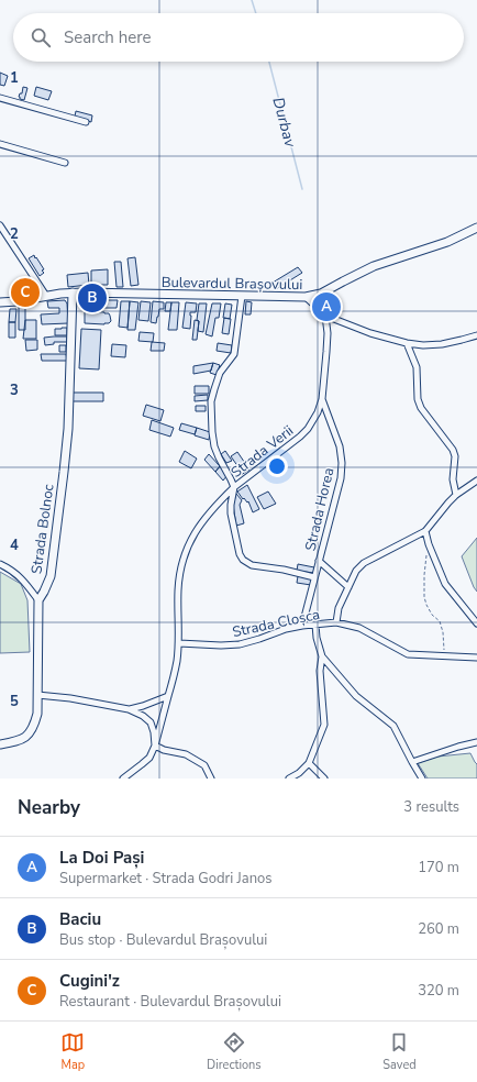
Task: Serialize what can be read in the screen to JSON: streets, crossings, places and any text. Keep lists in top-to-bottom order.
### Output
{
  "streets": {
    "main road": ["Bulevardul Brașovului", "Strada Bolnoc"],
    "street": ["Strada Verii", "Strada Horea", "Strada Cloșca"]
  },
  "crossings": [
    ["Bulevardul Brașovului", "Strada Bolnoc"],
    ["Strada Verii", "Strada Horea"],
    ["Strada Horea", "Strada Cloșca"]
  ],
  "water": ["Durbav"],
  "page": {
    "search": "Search here",
    "pins": ["C", "B", "A"],
    "heading": ["Nearby", "3 results"],
    "list": [
      {
        "mark": "A",
        "name": "La Doi Pași",
        "note": "Supermarket · Strada Godri Janos",
        "value": "170 m"
      },
      {
        "mark": "B",
        "name": "Baciu",
        "note": "Bus stop · Bulevardul Brașovului",
        "value": "260 m"
      },
      {
        "mark": "C",
        "name": "Cugini'z",
        "note": "Restaurant · Bulevardul Brașovului",
        "value": "320 m"
      }
    ],
    "nav": ["Map", "Directions", "Saved"]
  },
  "grid": {
    "rows": [
      "1",
      "2",
      "3",
      "4",
      "5"
    ]
  }
}
